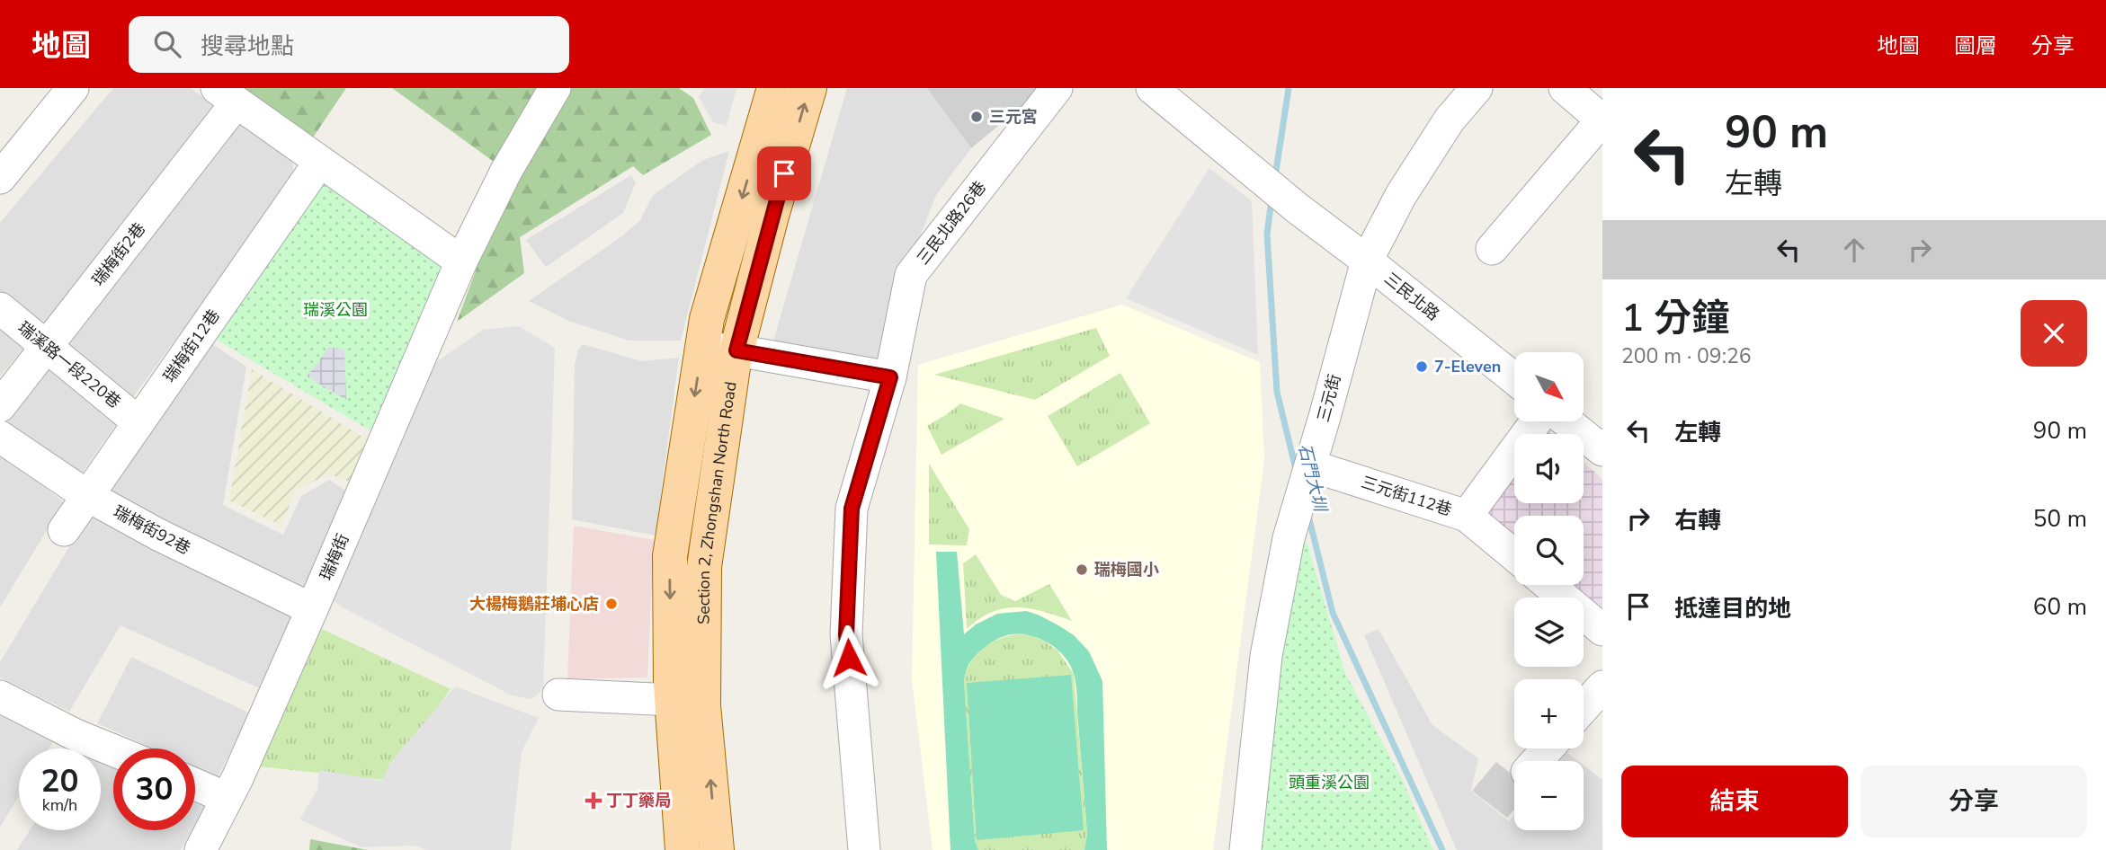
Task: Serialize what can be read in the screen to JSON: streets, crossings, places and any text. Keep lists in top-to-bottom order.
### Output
{
  "streets": {
    "main road": ["Section 2, Zhongshan North Road"],
    "street": [
      "三民北路26巷",
      "瑞梅街2巷",
      "三民北路",
      "瑞梅街12巷",
      "瑞溪路一段220巷",
      "三元街",
      "三元街112巷",
      "瑞梅街92巷",
      "瑞梅街"
    ]
  },
  "crossings": [
    ["瑞梅街2巷", "瑞溪路一段220巷"],
    ["三民北路", "三元街"],
    ["瑞梅街12巷", "瑞溪路一段220巷"],
    ["瑞梅街12巷", "瑞梅街92巷"],
    ["三元街", "三元街112巷"],
    ["瑞梅街92巷", "瑞梅街"]
  ],
  "water": ["石門大圳"],
  "parks": ["瑞溪公園", "頭重溪公園"],
  "places": {
    "other": [
      "三元宮",
      "7-Eleven",
      "瑞梅國小",
      "大楊梅鵝莊埔心店"
    ],
    "health": ["丁丁藥局"]
  },
  "north": "bottom right",
  "page": {
    "header": "地圖",
    "search": "搜尋地點",
    "nav": ["地圖", "圖層", "分享"],
    "turn": ["90 m", "左轉"],
    "heading": ["1 分鐘", "200 m · 09:26"],
    "map_buttons": ["+", "−"],
    "list": [
      {
        "name": "左轉",
        "value": "90 m"
      },
      {
        "name": "右轉",
        "value": "50 m"
      },
      {
        "name": "抵達目的地",
        "value": "60 m"
      }
    ],
    "speed": "20 km/h",
    "limit": "30",
    "buttons": ["結束", "分享"]
  }
}
